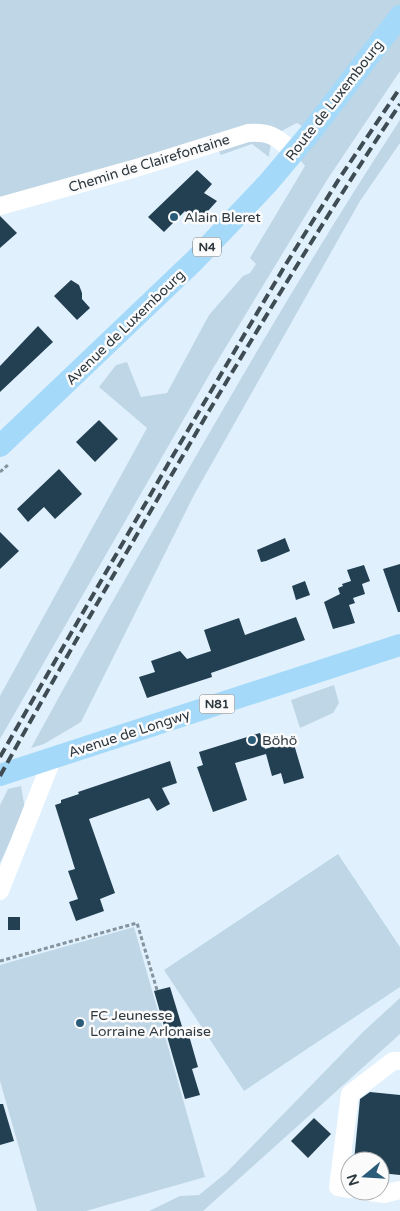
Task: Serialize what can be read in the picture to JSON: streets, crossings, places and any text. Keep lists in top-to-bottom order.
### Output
{
  "streets": {
    "main road": [
      "Route de Luxembourg",
      "N4",
      "Avenue de Luxembourg",
      "N81",
      "Avenue de Longwy"
    ],
    "street": ["Chemin de Clairefontaine"]
  },
  "crossings": [
    ["Route de Luxembourg", "Chemin de Clairefontaine"],
    ["Route de Luxembourg", "Avenue de Luxembourg"]
  ],
  "places": ["Alain Bleret", "Böhö", "FC Jeunesse Lorraine Arlonaise"],
  "north": "left"
}
